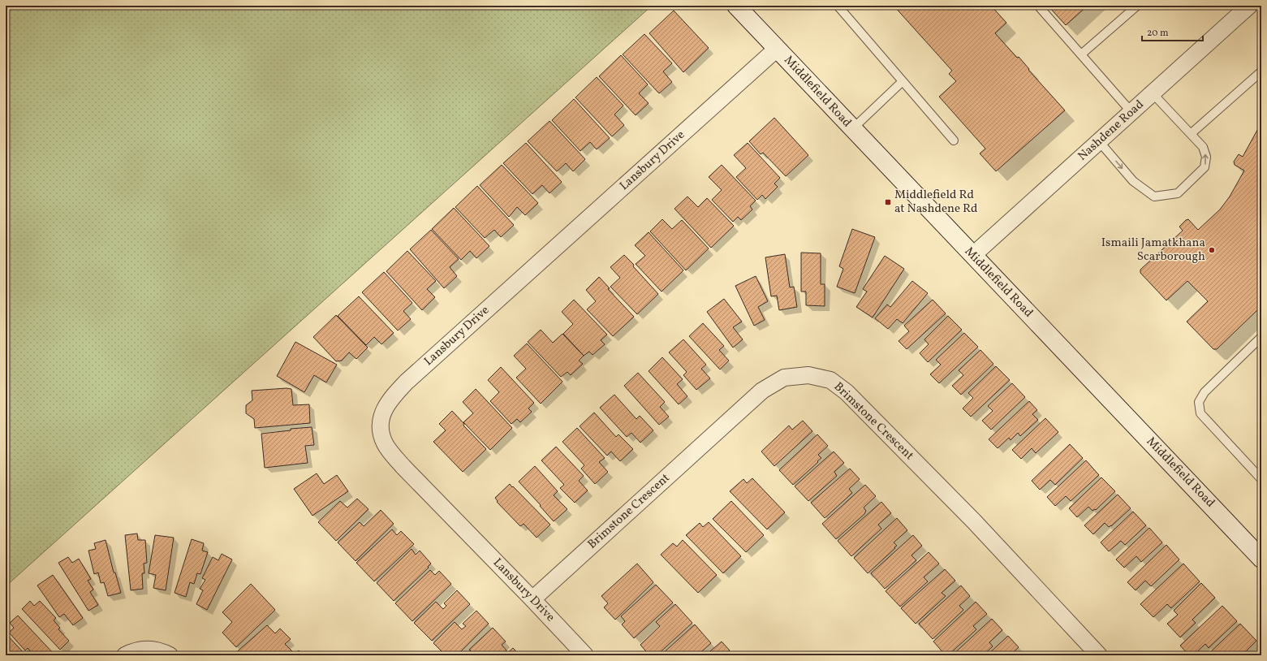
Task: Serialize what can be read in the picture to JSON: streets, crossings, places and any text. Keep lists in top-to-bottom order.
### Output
{
  "streets": {
    "main road": ["Middlefield Road"],
    "street": ["Nashdene Road", "Lansbury Drive", "Brimstone Crescent"]
  },
  "crossings": [
    ["Middlefield Road", "Nashdene Road"],
    ["Middlefield Road", "Lansbury Drive"],
    ["Lansbury Drive", "Brimstone Crescent"]
  ],
  "places": {
    "transit": ["Middlefield Rd at Nashdene Rd"],
    "other": ["Ismaili Jamatkhana Scarborough"]
  },
  "scale_bar": "20 m"
}
